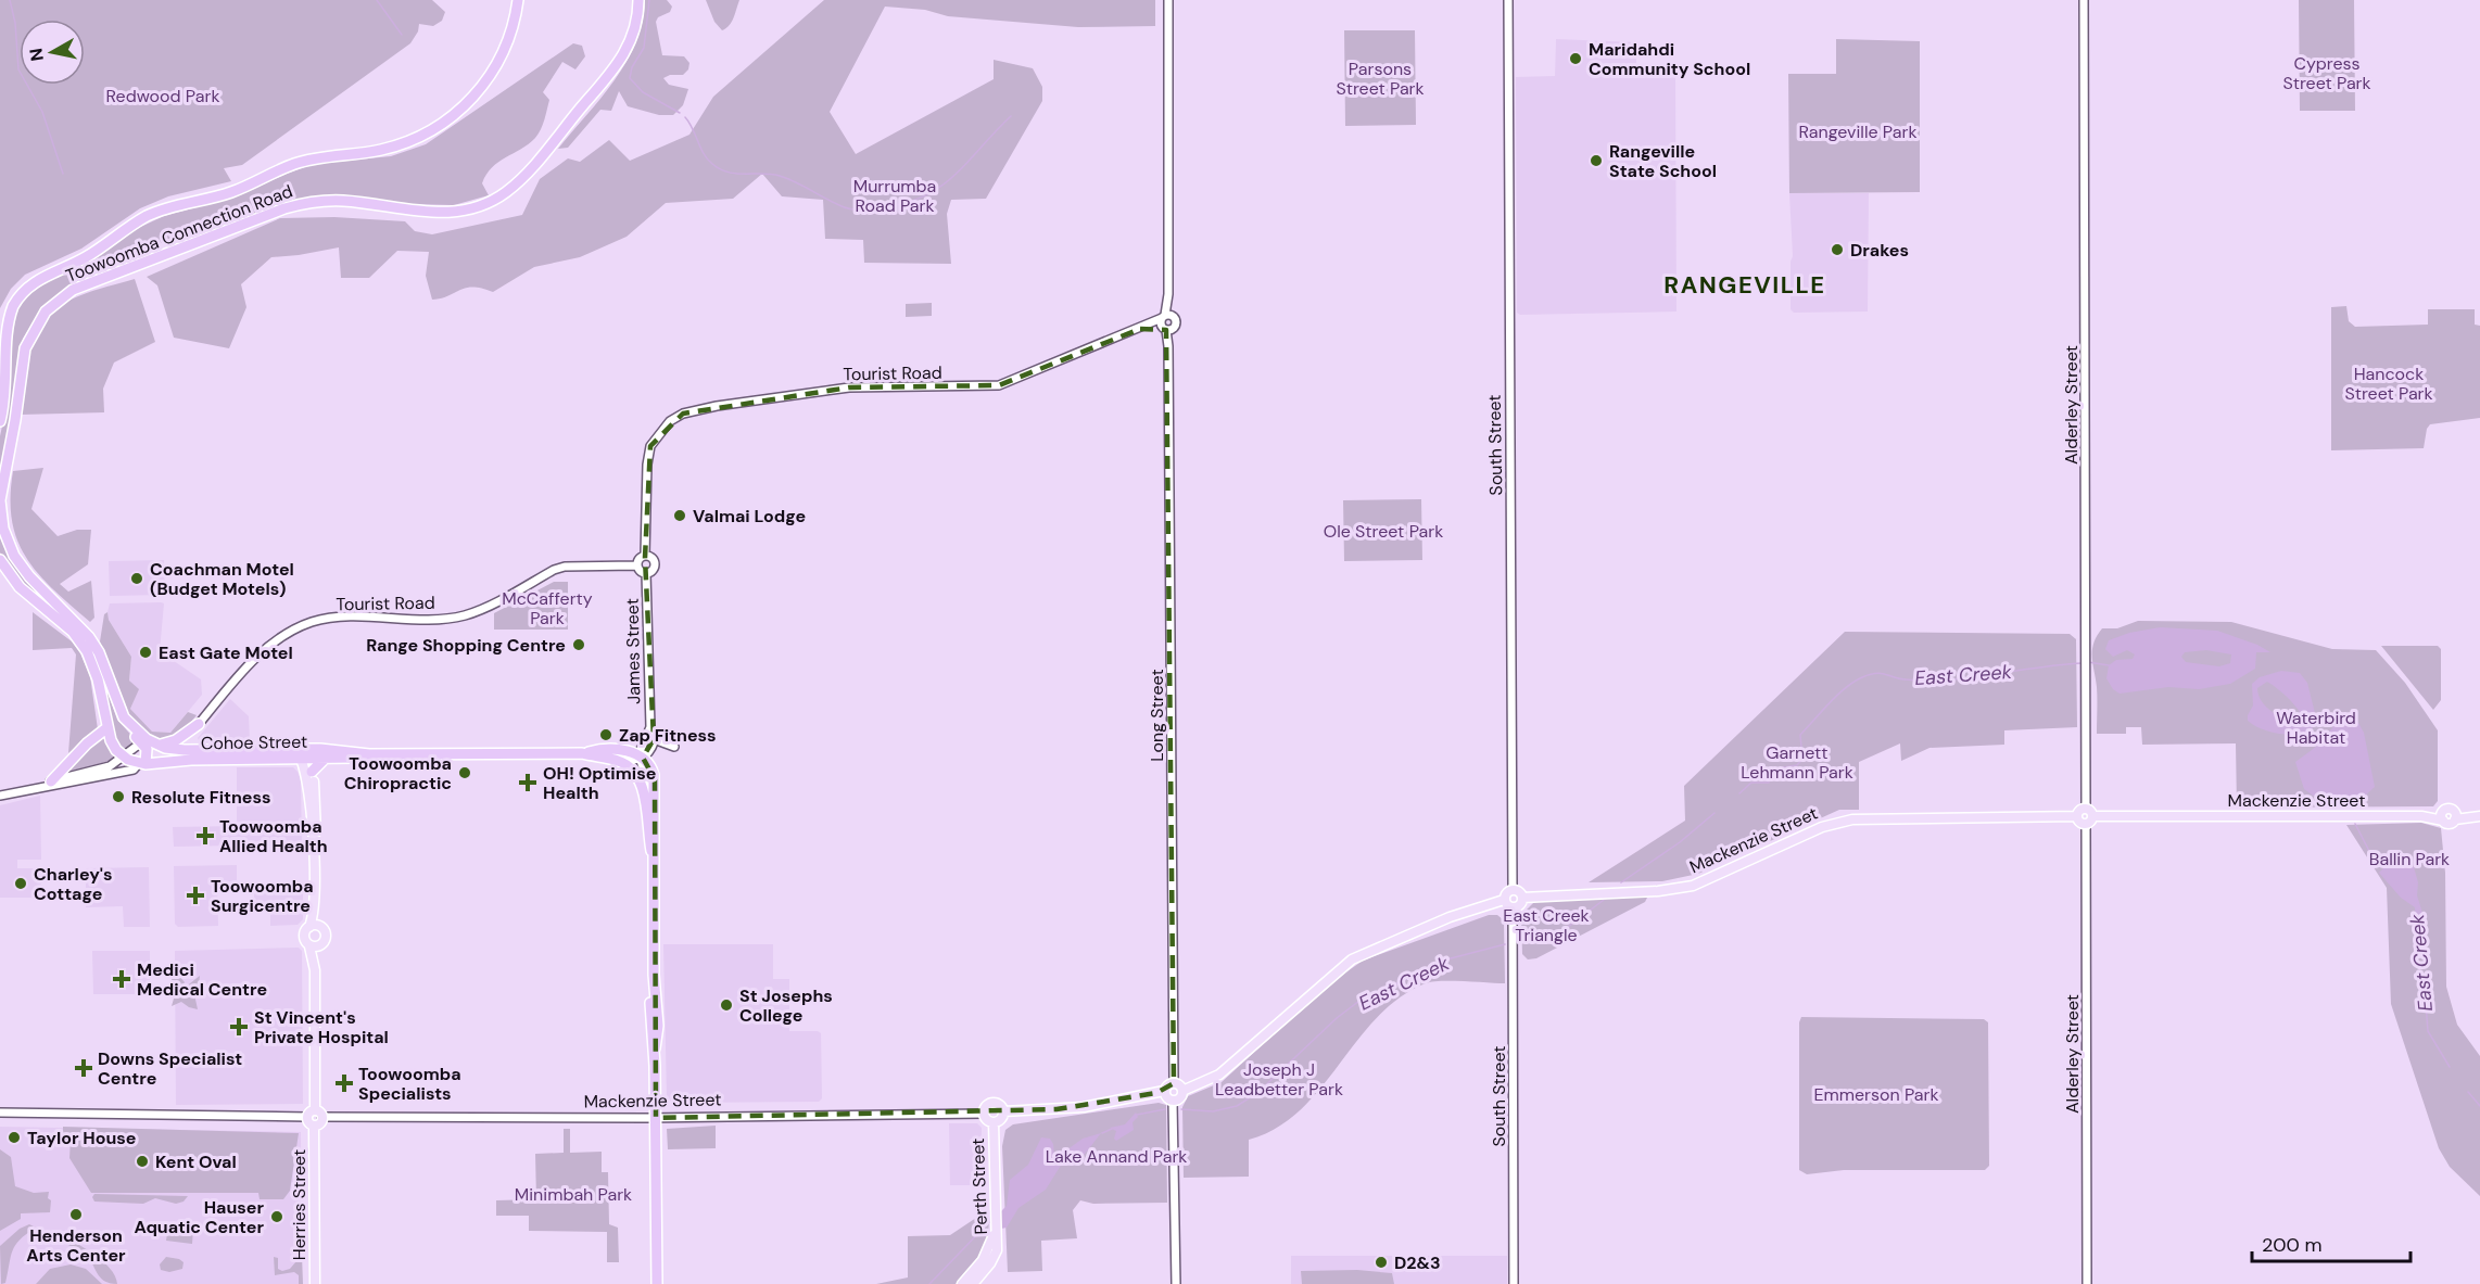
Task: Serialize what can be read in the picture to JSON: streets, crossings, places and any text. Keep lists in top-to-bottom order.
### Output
{
  "streets": {
    "highway": ["Toowoomba Connection Road", "Cohoe Street"],
    "main road": ["Mackenzie Street", "Perth Street", "Herries Street"],
    "street": [
      "Tourist Road",
      "Alderley Street",
      "South Street",
      "James Street",
      "Long Street"
    ]
  },
  "crossings": [
    ["Tourist Road", "James Street"],
    ["Tourist Road", "Long Street"],
    ["Alderley Street", "Mackenzie Street"],
    ["South Street", "Mackenzie Street"],
    ["James Street", "Cohoe Street"],
    ["Mackenzie Street", "Perth Street"]
  ],
  "districts": ["RANGEVILLE"],
  "water": ["East Creek"],
  "parks": [
    "Cypress Street Park",
    "Parsons Street Park",
    "Redwood Park",
    "Rangeville Park",
    "Murrumba Road Park",
    "Hancock Street Park",
    "Ole Street Park",
    "McCafferty Park",
    "Waterbird Habitat",
    "Garnett Lehmann Park",
    "Ballin Park",
    "East Creek Triangle",
    "Joseph J Leadbetter Park",
    "Emmerson Park",
    "Lake Annand Park",
    "Minimbah Park"
  ],
  "places": {
    "other": [
      "Maridahdi Community School",
      "Rangeville State School",
      "Drakes",
      "Valmai Lodge",
      "Coachman Motel (Budget Motels)",
      "Range Shopping Centre",
      "East Gate Motel",
      "Zap Fitness",
      "Toowoomba Chiropractic",
      "Resolute Fitness",
      "Charley's Cottage",
      "St Josephs College",
      "Taylor House",
      "Kent Oval",
      "Henderson Arts Center",
      "Hauser Aquatic Center",
      "D2&3"
    ],
    "health": [
      "OH! Optimise Health",
      "Toowoomba Allied Health",
      "Toowoomba Surgicentre",
      "Medici Medical Centre",
      "St Vincent's Private Hospital",
      "Downs Specialist Centre",
      "Toowoomba Specialists"
    ]
  },
  "scale_bar": "200 m",
  "north": "left"
}
